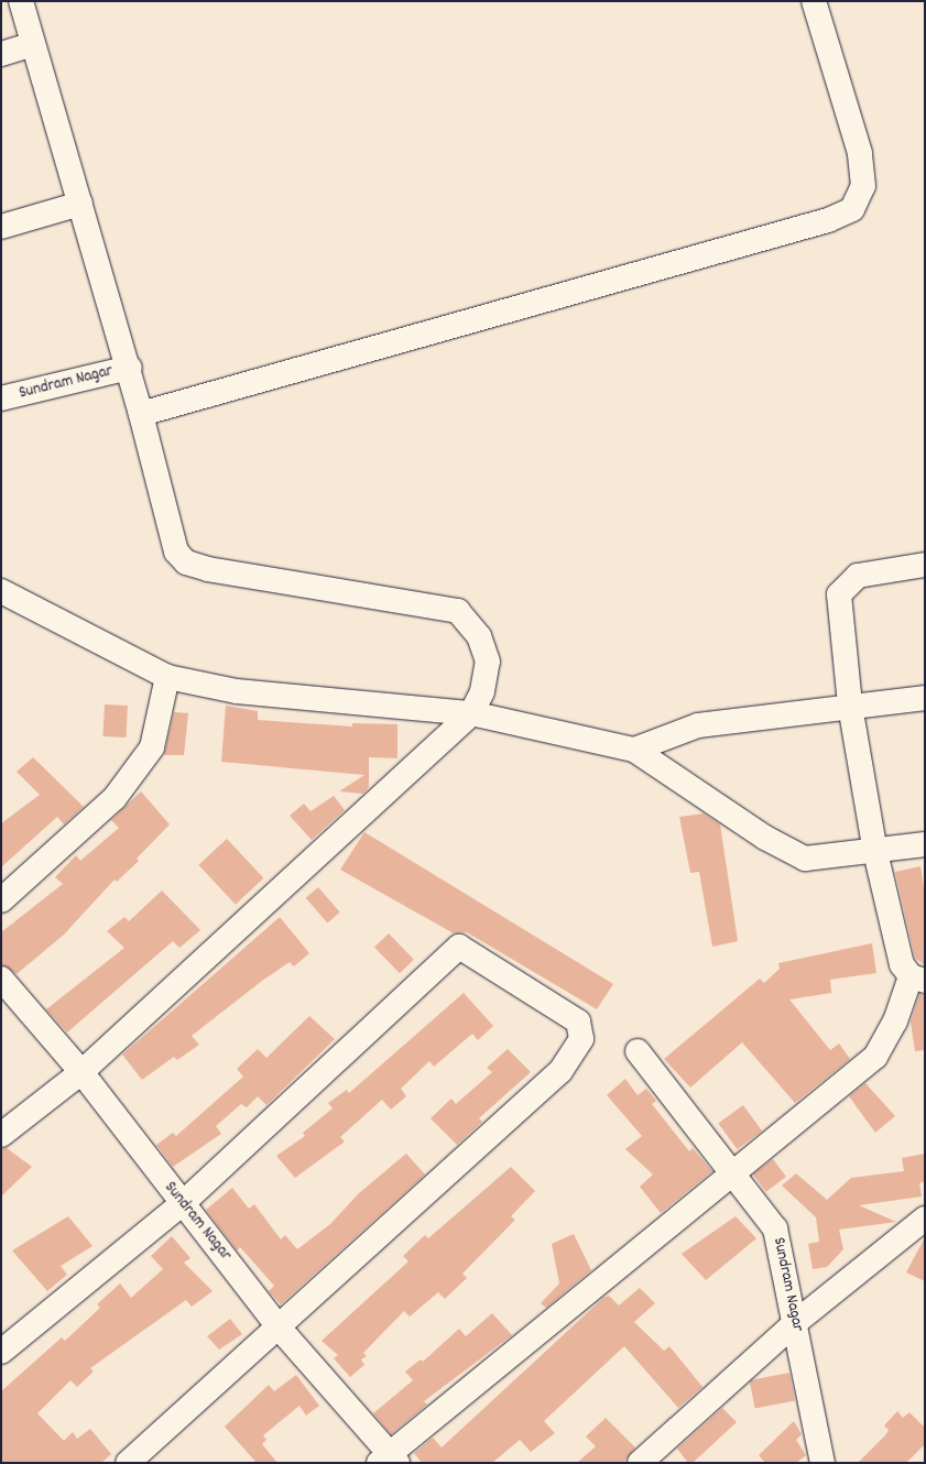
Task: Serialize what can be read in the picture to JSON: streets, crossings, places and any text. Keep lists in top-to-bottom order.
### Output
{
  "streets": {
    "street": ["Sundram Nagar"]
  }
}
